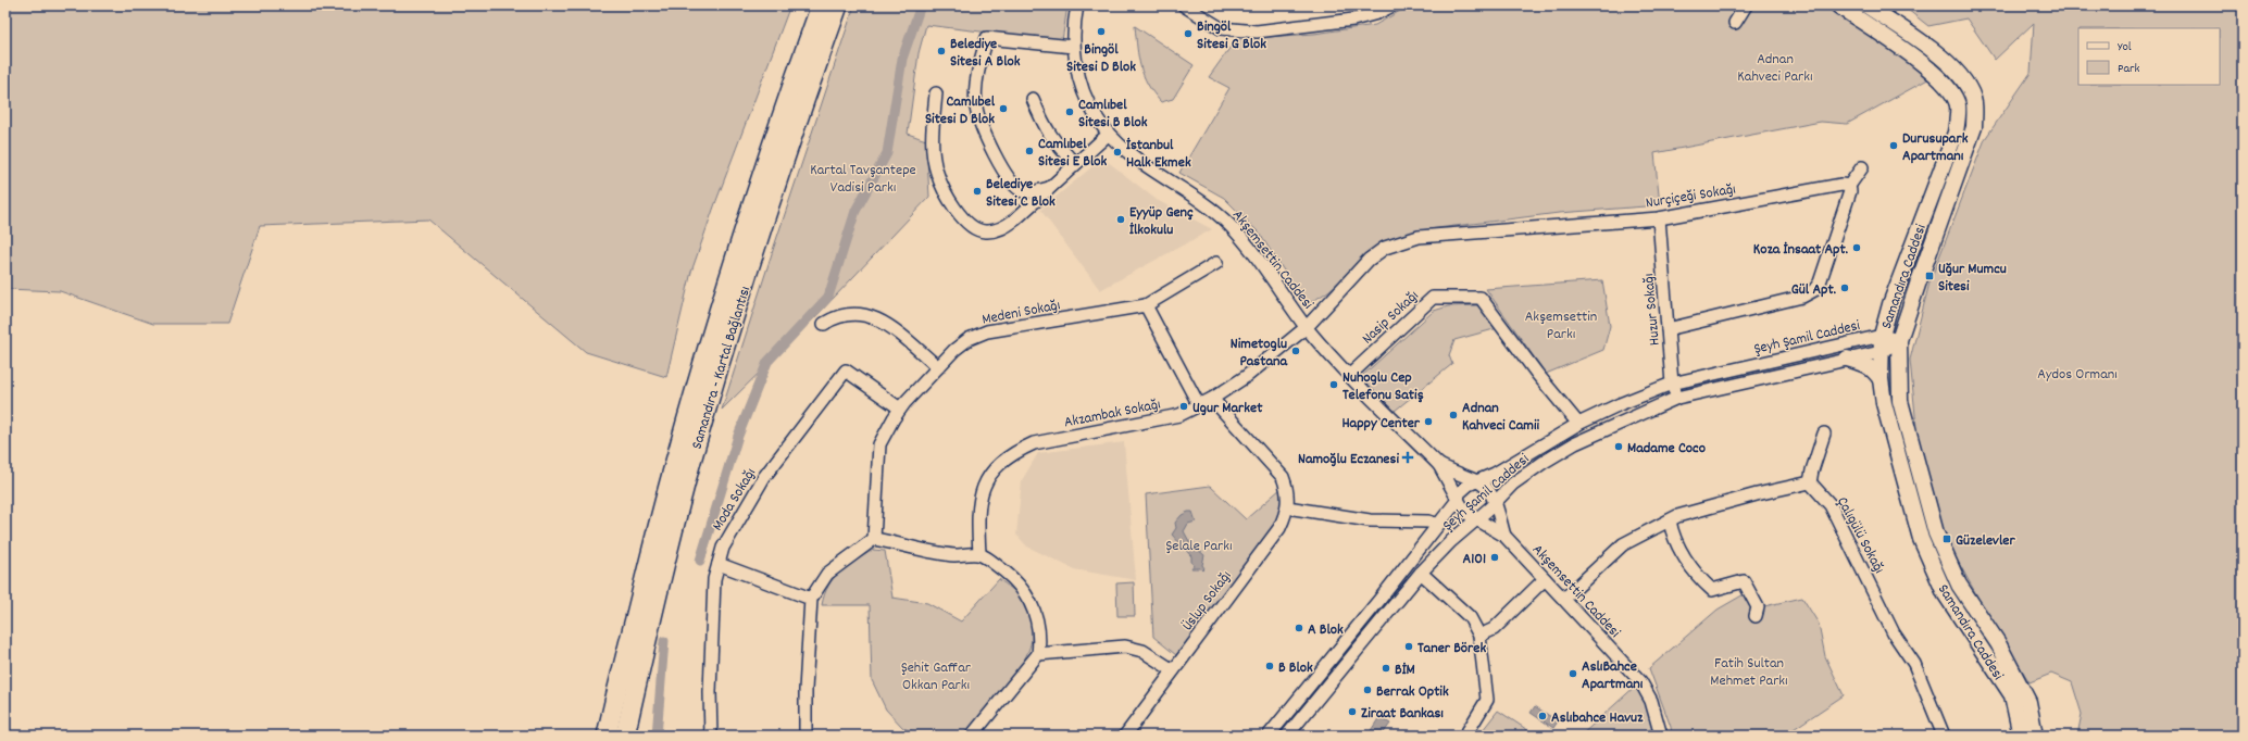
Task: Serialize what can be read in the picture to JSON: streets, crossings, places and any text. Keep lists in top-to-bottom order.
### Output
{
  "streets": {
    "highway": ["Samandıra - Kartal Bağlantısı"],
    "main road": ["Samandıra Caddesi"],
    "street": [
      "Nurçiçeği Sokağı",
      "Akşemsettin Caddesi",
      "Huzur Sokağı",
      "Medeni Sokağı",
      "Nasip Sokağı",
      "Şeyh Şamil Caddesi",
      "Akzambak Sokağı",
      "Moda Sokağı",
      "Çalıgülü Sokağı",
      "Üslup Sokağı"
    ]
  },
  "crossings": [
    ["Nurçiçeği Sokağı", "Akşemsettin Caddesi"],
    ["Nurçiçeği Sokağı", "Huzur Sokağı"],
    ["Nurçiçeği Sokağı", "Akzambak Sokağı"],
    ["Akşemsettin Caddesi", "Nasip Sokağı"],
    ["Akşemsettin Caddesi", "Şeyh Şamil Caddesi"],
    ["Akşemsettin Caddesi", "Akzambak Sokağı"],
    ["Samandıra Caddesi", "Şeyh Şamil Caddesi"],
    ["Huzur Sokağı", "Şeyh Şamil Caddesi"],
    ["Medeni Sokağı", "Moda Sokağı"],
    ["Nasip Sokağı", "Şeyh Şamil Caddesi"],
    ["Akzambak Sokağı", "Üslup Sokağı"]
  ],
  "parks": [
    "Adnan Kahveci Parkı",
    "Kartal Tavşantepe Vadisi Parkı",
    "Akşemsettin Parkı",
    "Aydos Ormanı",
    "Şelale Parkı",
    "Fatih Sultan Mehmet Parkı",
    "Şehit Gaffar Okkan Parkı"
  ],
  "places": {
    "other": [
      "Bingöl Sitesi D Blok",
      "Bingöl Sitesi G Blok",
      "Belediye Sitesi A Blok",
      "Camlıbel Sitesi D Blok",
      "Camlıbel Sitesi B Blok",
      "Durusupark Apartmanı",
      "Camlıbel Sitesi E Blok",
      "İstanbul Halk Ekmek",
      "Belediye Sitesi C Blok",
      "Eyyüp Genç İlkokulu",
      "Koza İnsaat Apt.",
      "Gül Apt.",
      "Nimetoglu Pastana",
      "Nuhoglu Cep Telefonu Satiş",
      "Ugur Market",
      "Adnan Kahveci Camii",
      "Happy Center",
      "Madame Coco",
      "A101",
      "A Blok",
      "Taner Börek",
      "B Blok",
      "BİM",
      "AslıBahce Apartmanı",
      "Berrak Optik",
      "Ziraat Bankası",
      "Aslıbahce Havuz"
    ],
    "transit": ["Uğur Mumcu Sitesi", "Güzelevler"],
    "health": ["Namoğlu Eczanesi"]
  },
  "legend": ["Yol", "Park"]
}
